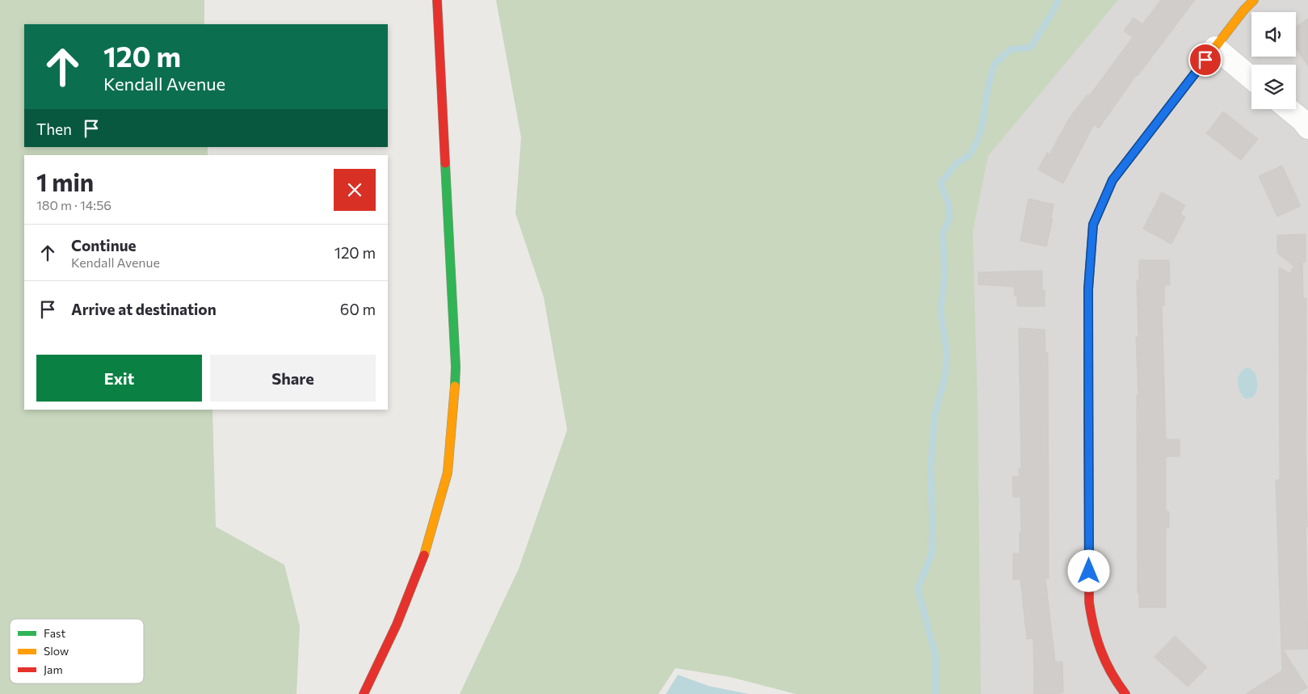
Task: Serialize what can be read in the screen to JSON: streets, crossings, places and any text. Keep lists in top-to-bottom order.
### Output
{
  "legend": ["Fast", "Slow", "Jam"],
  "page": {
    "turn": ["120 m", "Kendall Avenue"],
    "then": "Then",
    "heading": ["1 min", "180 m · 14:56"],
    "list": [
      {
        "name": "Continue",
        "note": "Kendall Avenue",
        "value": "120 m"
      },
      {
        "name": "Arrive at destination",
        "value": "60 m"
      }
    ],
    "buttons": ["Exit", "Share"]
  }
}
